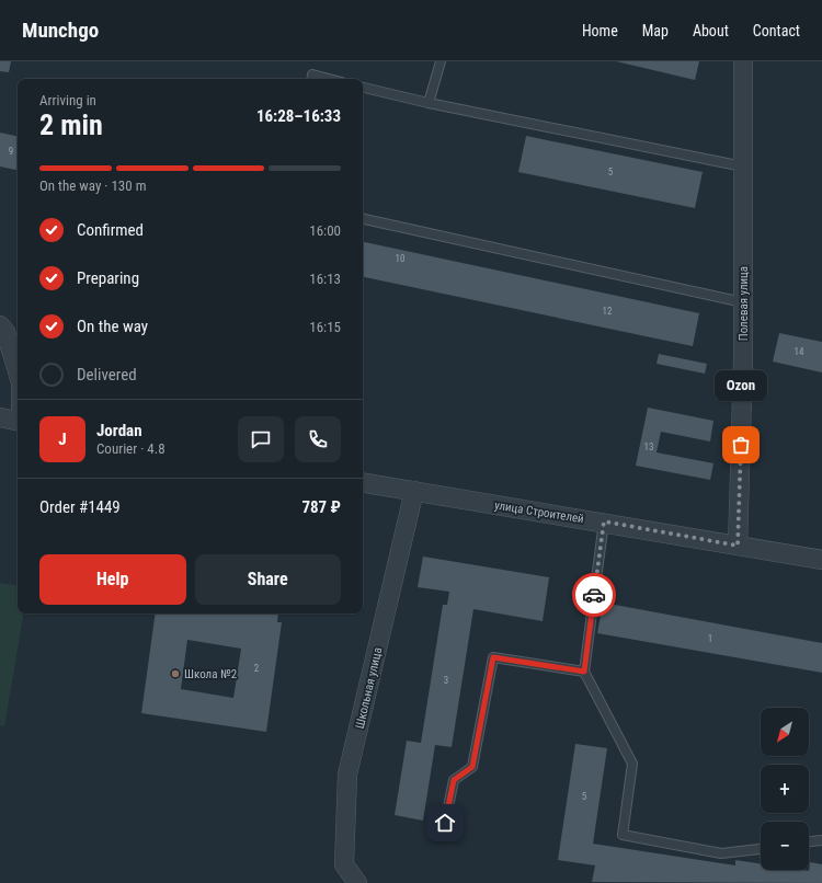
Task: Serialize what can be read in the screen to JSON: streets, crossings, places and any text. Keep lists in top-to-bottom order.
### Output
{
  "streets": {
    "street": ["Полевая улица", "улица Строителей", "Школьная улица"]
  },
  "crossings": [
    ["Полевая улица", "улица Строителей"],
    ["улица Строителей", "Школьная улица"]
  ],
  "places": ["Ozon", "Школа №2"],
  "house_numbers": [
    "9",
    "5",
    "10",
    "12",
    "14",
    "13",
    "1",
    "2",
    "3",
    "5"
  ],
  "north": "bottom left",
  "page": {
    "header": "Munchgo",
    "nav": [
      "Home",
      "Map",
      "About",
      "Contact"
    ],
    "heading": ["2 min", "Arriving in", "16:28–16:33"],
    "panel": [
      "Jordan",
      "Courier · 4.8",
      "Order #1449",
      "787 ₽"
    ],
    "bar": "On the way · 130 m",
    "list": [
      ["Confirmed", "16:00"],
      ["Preparing", "16:13"],
      ["On the way", "16:15"],
      "Delivered"
    ],
    "bubble": "Ozon",
    "round": "J",
    "buttons": ["Help", "Share"],
    "map_buttons": ["+", "−"]
  }
}
